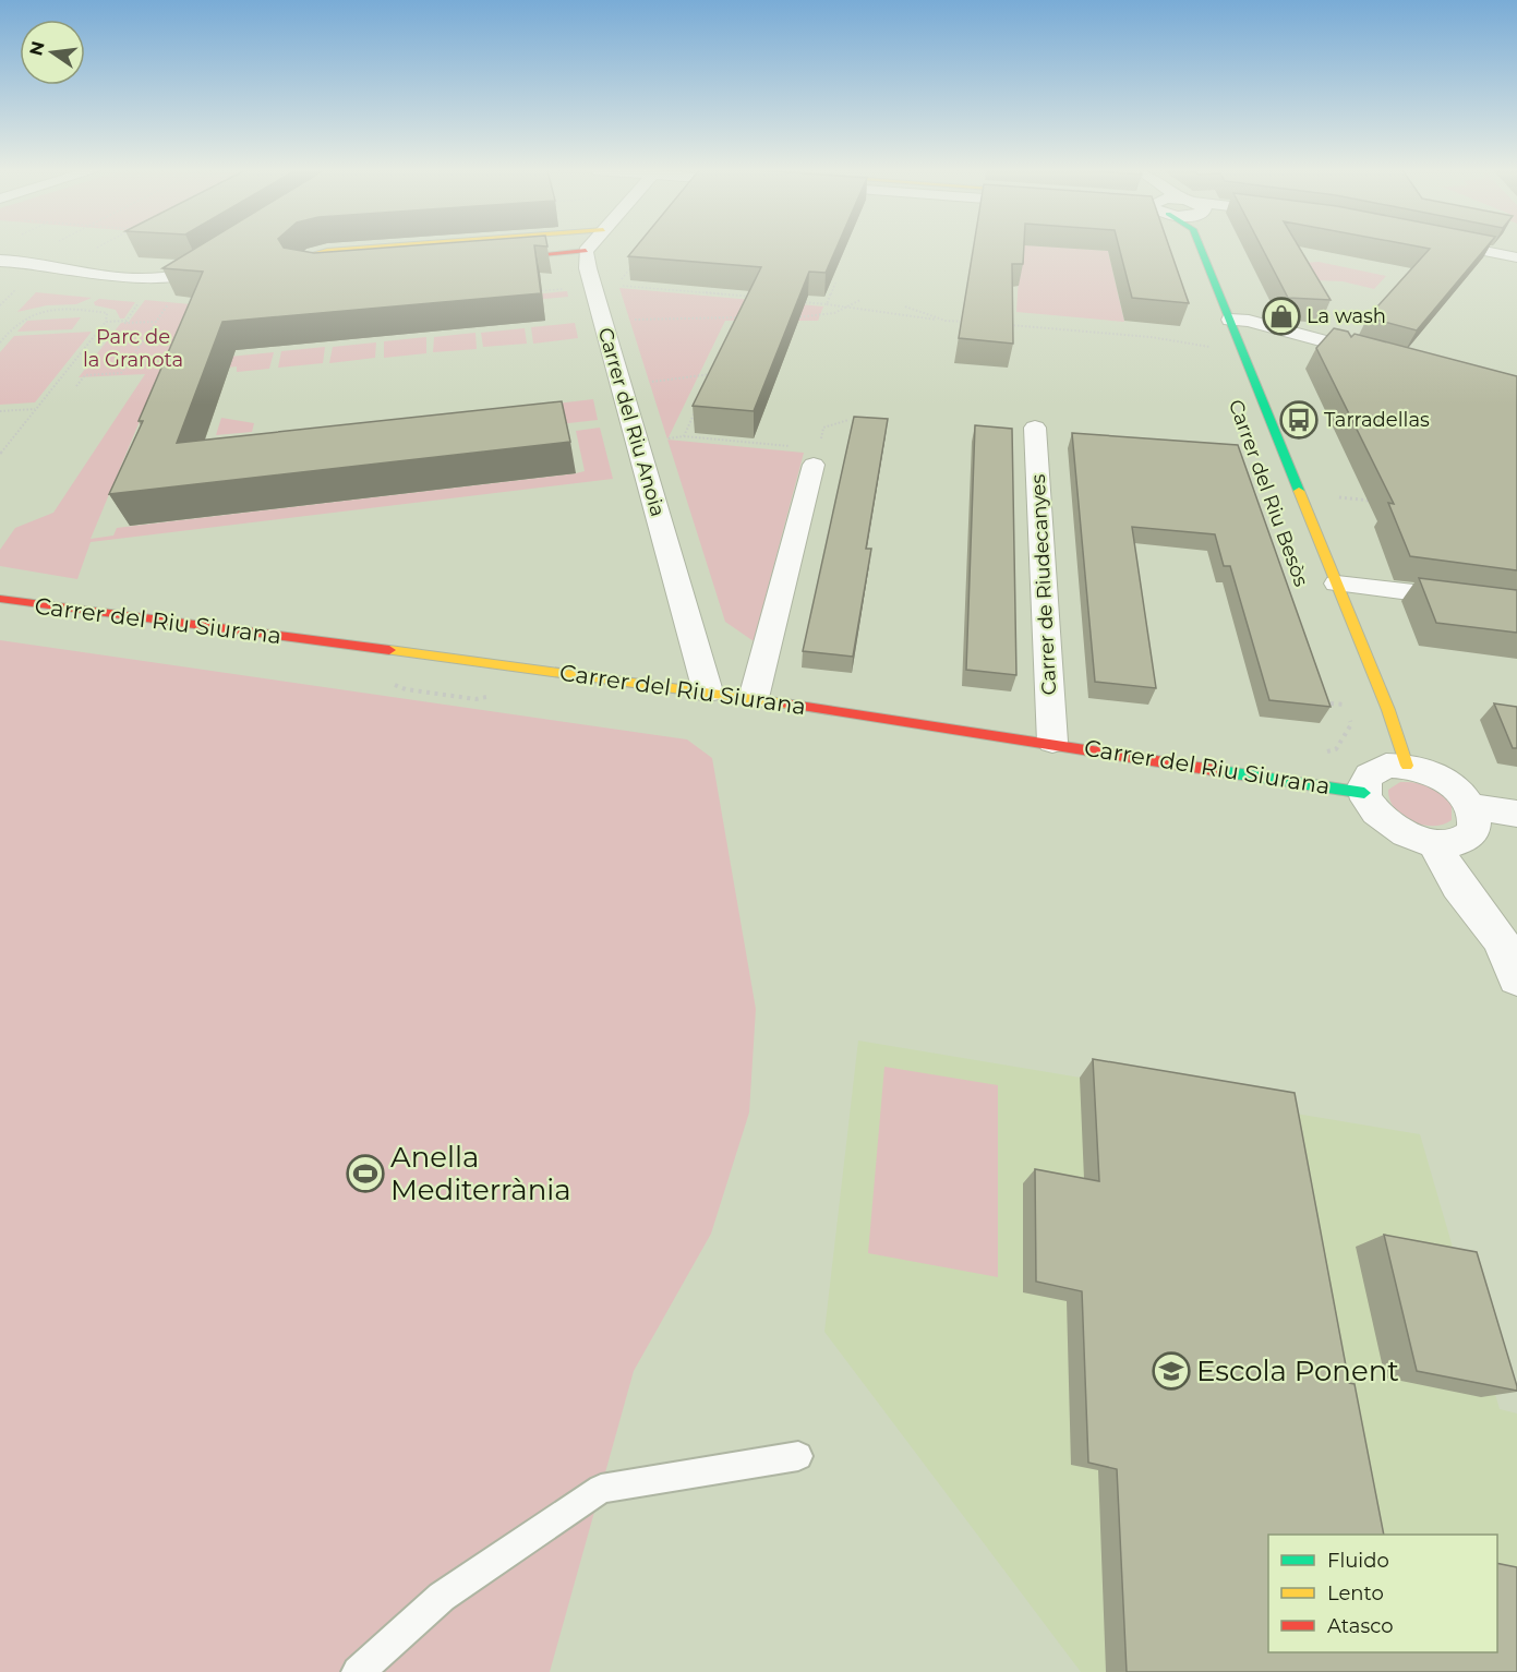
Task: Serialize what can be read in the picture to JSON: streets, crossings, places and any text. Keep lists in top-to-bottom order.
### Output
{
  "streets": {
    "street": [
      "Carrer del Riu Anoia",
      "Carrer del Riu Besòs",
      "Carrer de Riudecanyes",
      "Carrer del Riu Siurana"
    ]
  },
  "crossings": [
    ["Carrer del Riu Anoia", "Carrer del Riu Siurana"],
    ["Carrer de Riudecanyes", "Carrer del Riu Siurana"]
  ],
  "parks": ["Parc de la Granota"],
  "places": {
    "shop": ["La wash"],
    "bus stop": ["Tarradellas"],
    "sports": ["Anella Mediterrània"],
    "school or university": ["Escola Ponent"]
  },
  "legend": ["Fluido", "Lento", "Atasco"],
  "north": "left"
}
